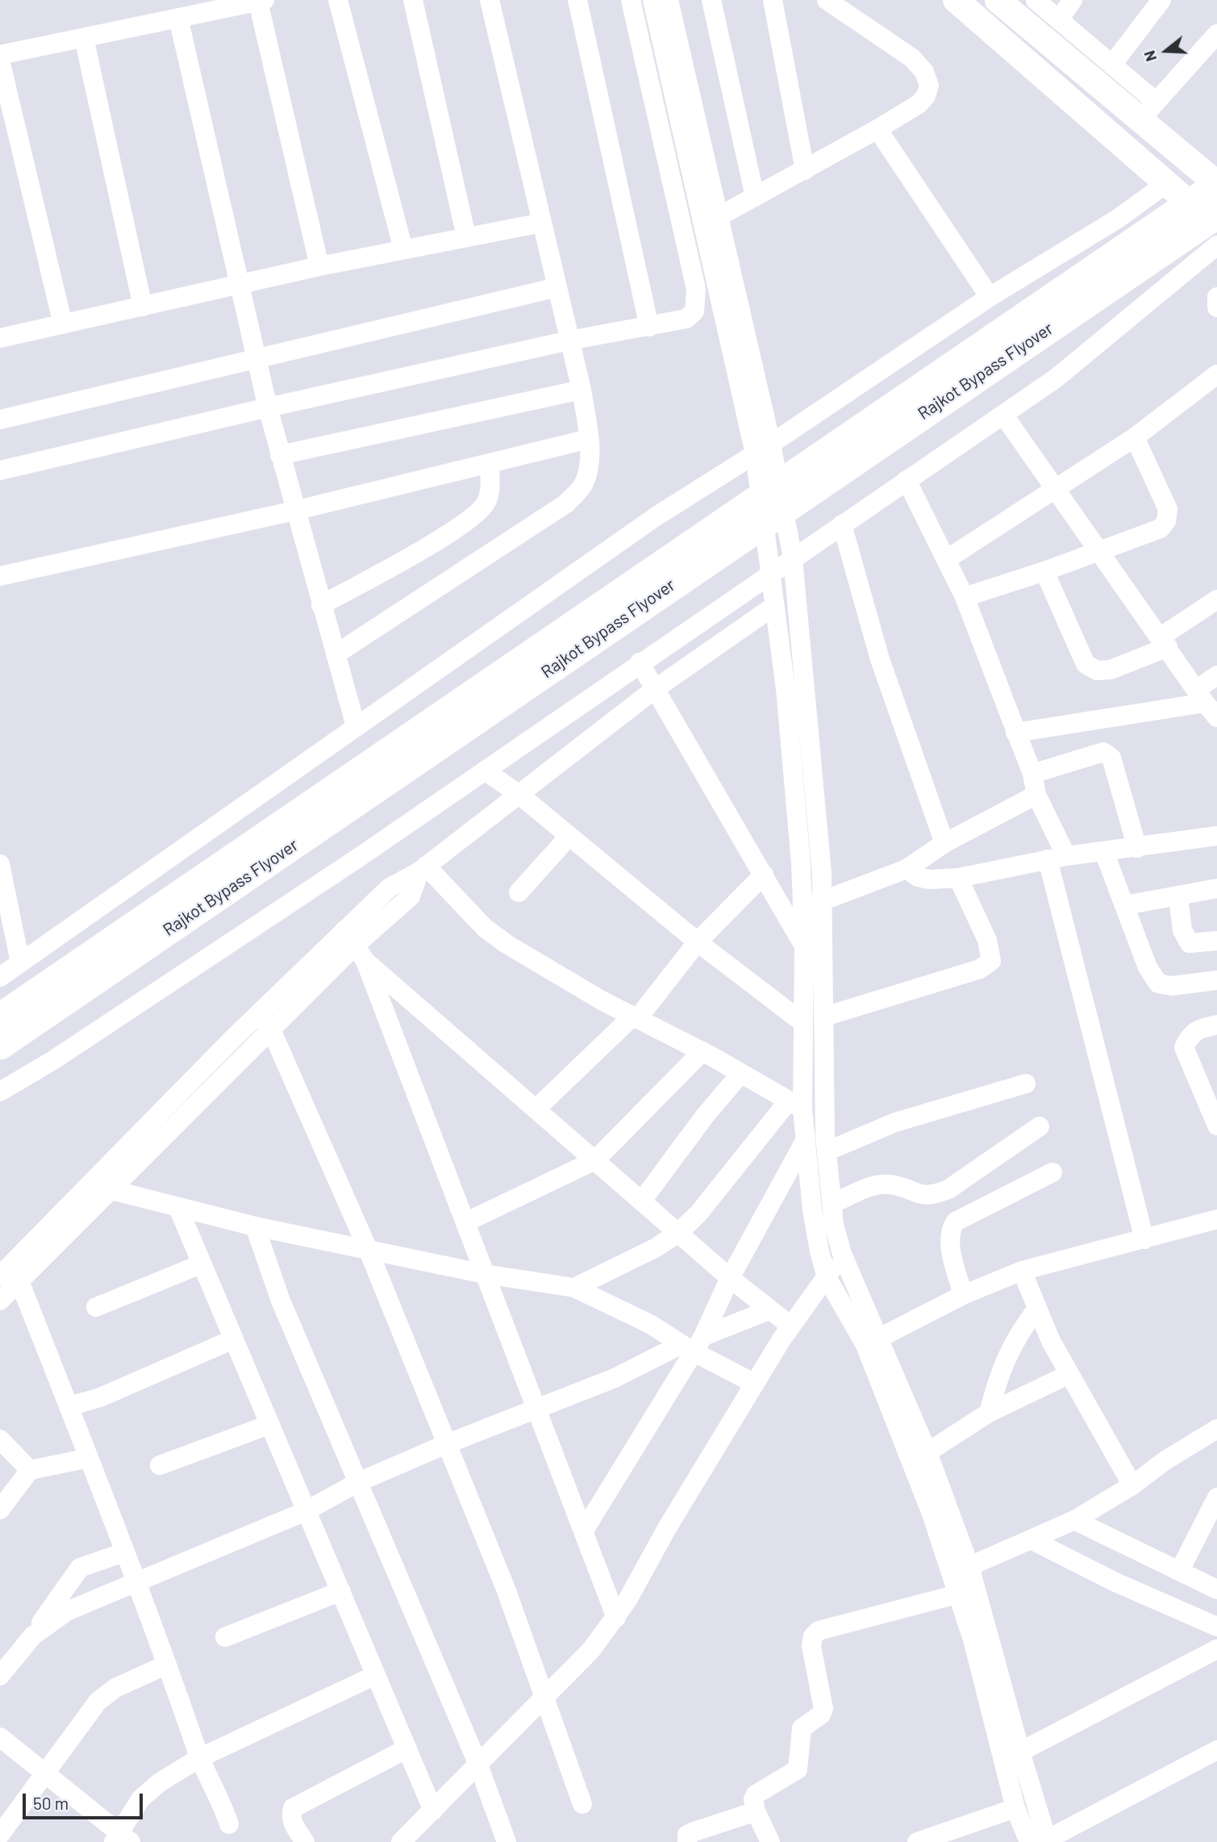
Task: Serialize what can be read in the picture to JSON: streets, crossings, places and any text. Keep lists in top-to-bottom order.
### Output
{
  "streets": {
    "highway": ["Rajkot Bypass Flyover"]
  },
  "scale_bar": "50 m",
  "north": "left"
}
